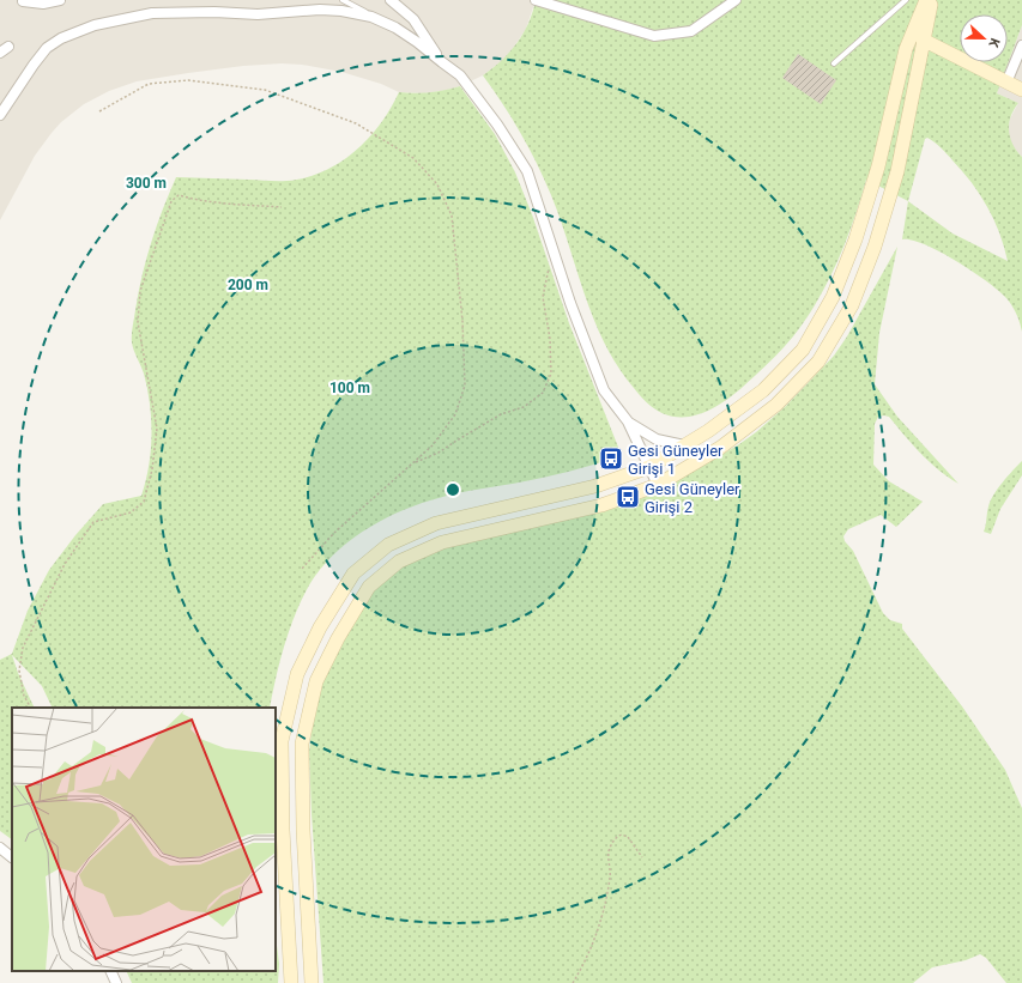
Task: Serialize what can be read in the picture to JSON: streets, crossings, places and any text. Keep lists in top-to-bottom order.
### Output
{
  "places": {
    "bus stop": ["Gesi Güneyler Girişi 1", "Gesi Güneyler Girişi 2"]
  },
  "north": "right",
  "rings": ["300 m", "200 m", "100 m"]
}
